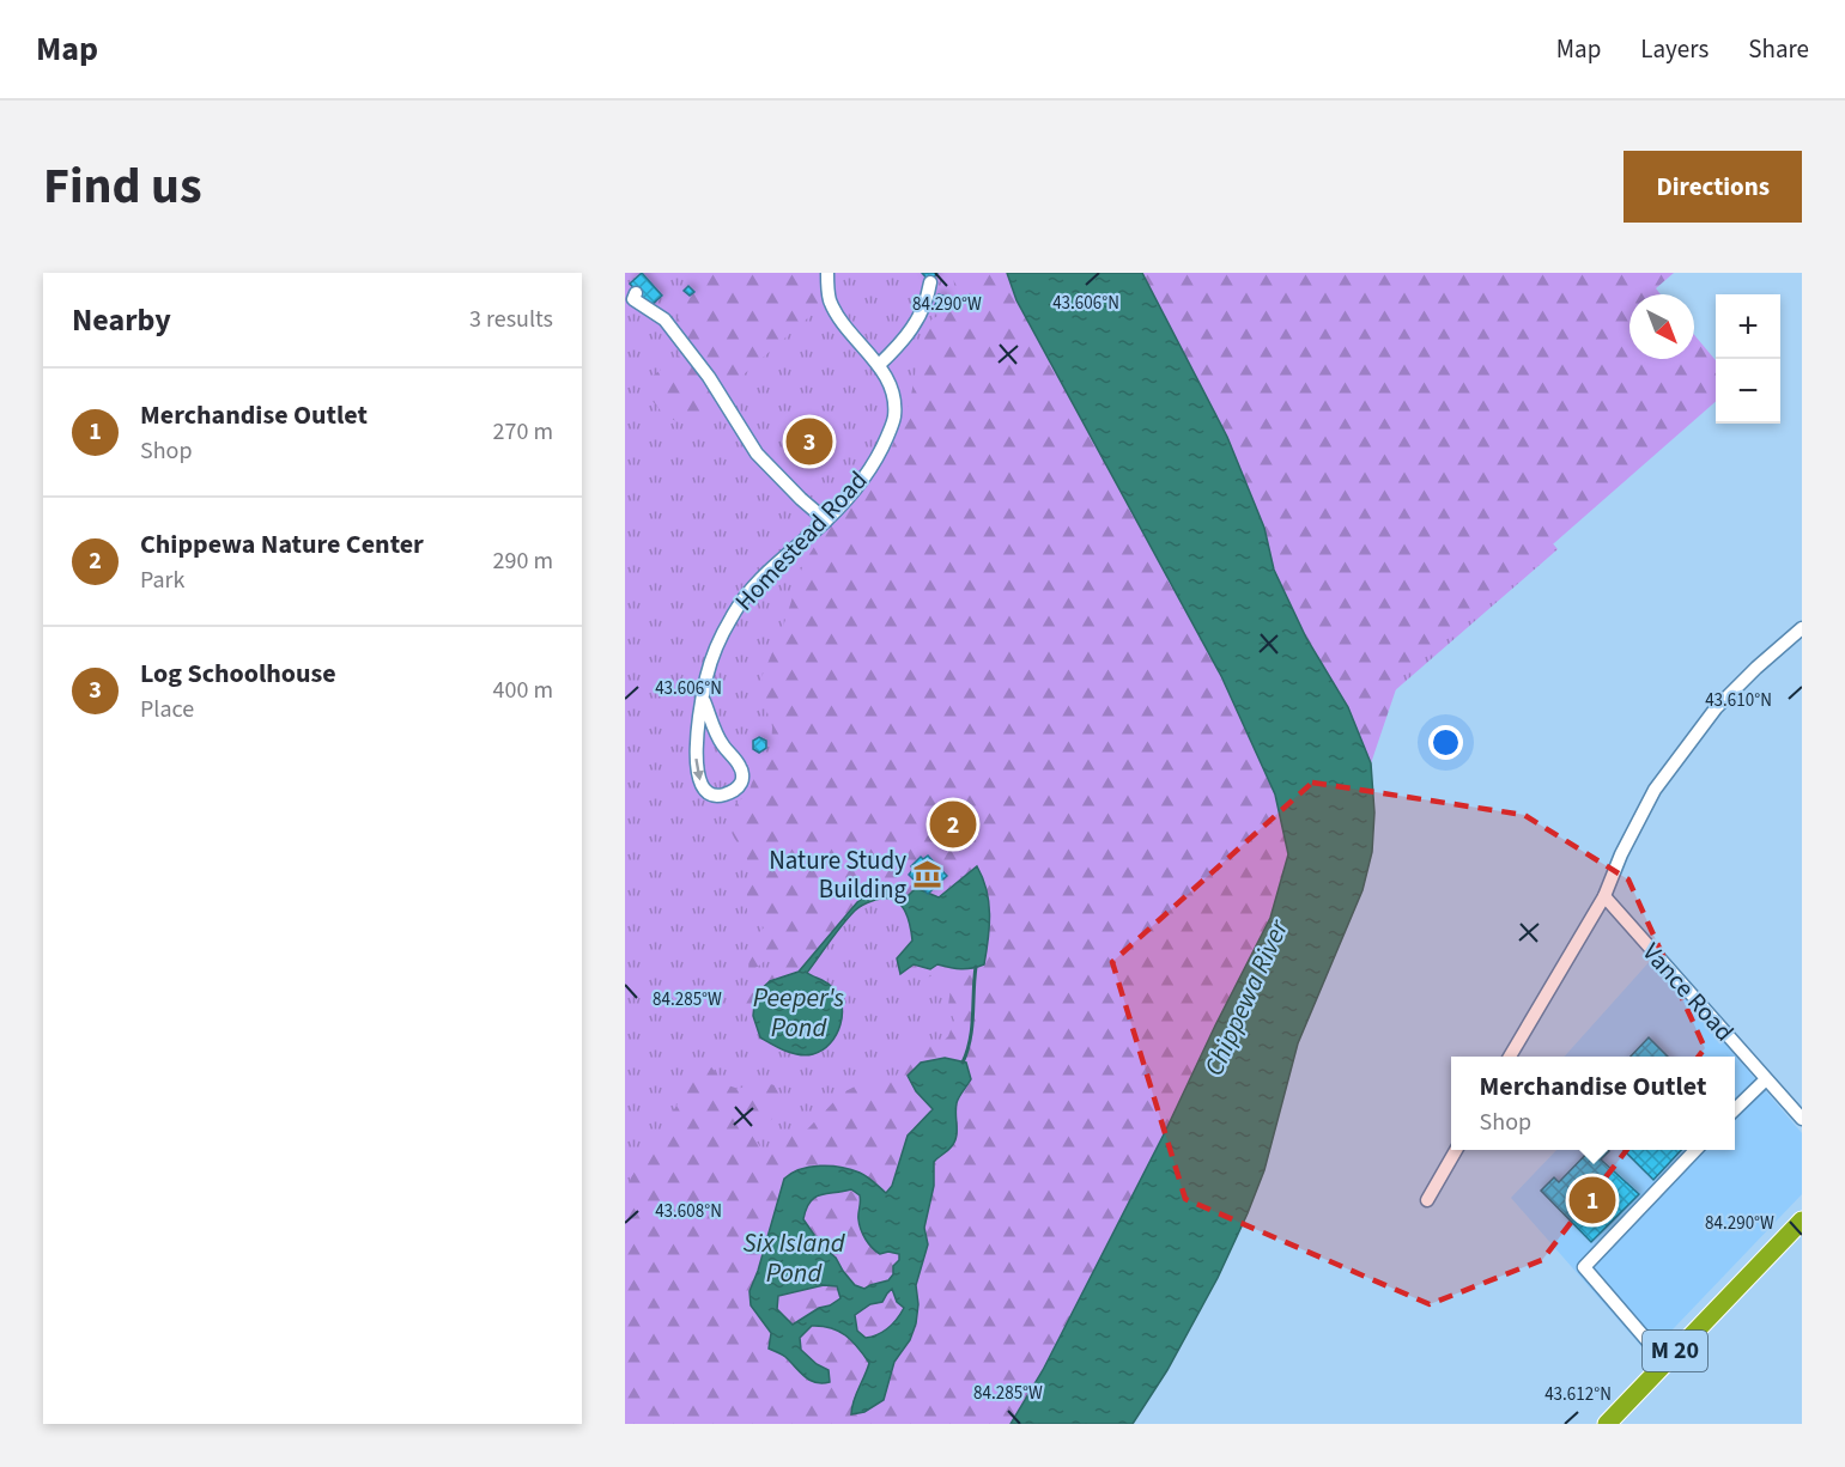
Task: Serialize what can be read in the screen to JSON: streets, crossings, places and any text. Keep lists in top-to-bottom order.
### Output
{
  "streets": {
    "highway": ["M 20"],
    "street": ["Homestead Road", "Vance Road"]
  },
  "water": ["Peeper's Pond", "Chippewa River", "Six Island Pond"],
  "places": {
    "museum": ["Nature Study Building"]
  },
  "north": "bottom right",
  "page": {
    "header": "Map",
    "nav": ["Map", "Layers", "Share"],
    "title": "Find us",
    "buttons": "Directions",
    "heading": ["Nearby", "3 results"],
    "map_buttons": ["+", "−"],
    "list": [
      {
        "mark": "1",
        "name": "Merchandise Outlet",
        "note": "Shop",
        "value": "270 m"
      },
      {
        "mark": "2",
        "name": "Chippewa Nature Center",
        "note": "Park",
        "value": "290 m"
      },
      {
        "mark": "3",
        "name": "Log Schoolhouse",
        "note": "Place",
        "value": "400 m"
      }
    ],
    "pins": ["3", "2", "1"],
    "popup": ["Merchandise Outlet", "Shop"]
  },
  "coordinates": [
    "43.606°N",
    "84.290°W",
    "43.610°N",
    "84.285°W",
    "43.608°N",
    "43.612°N"
  ]
}
